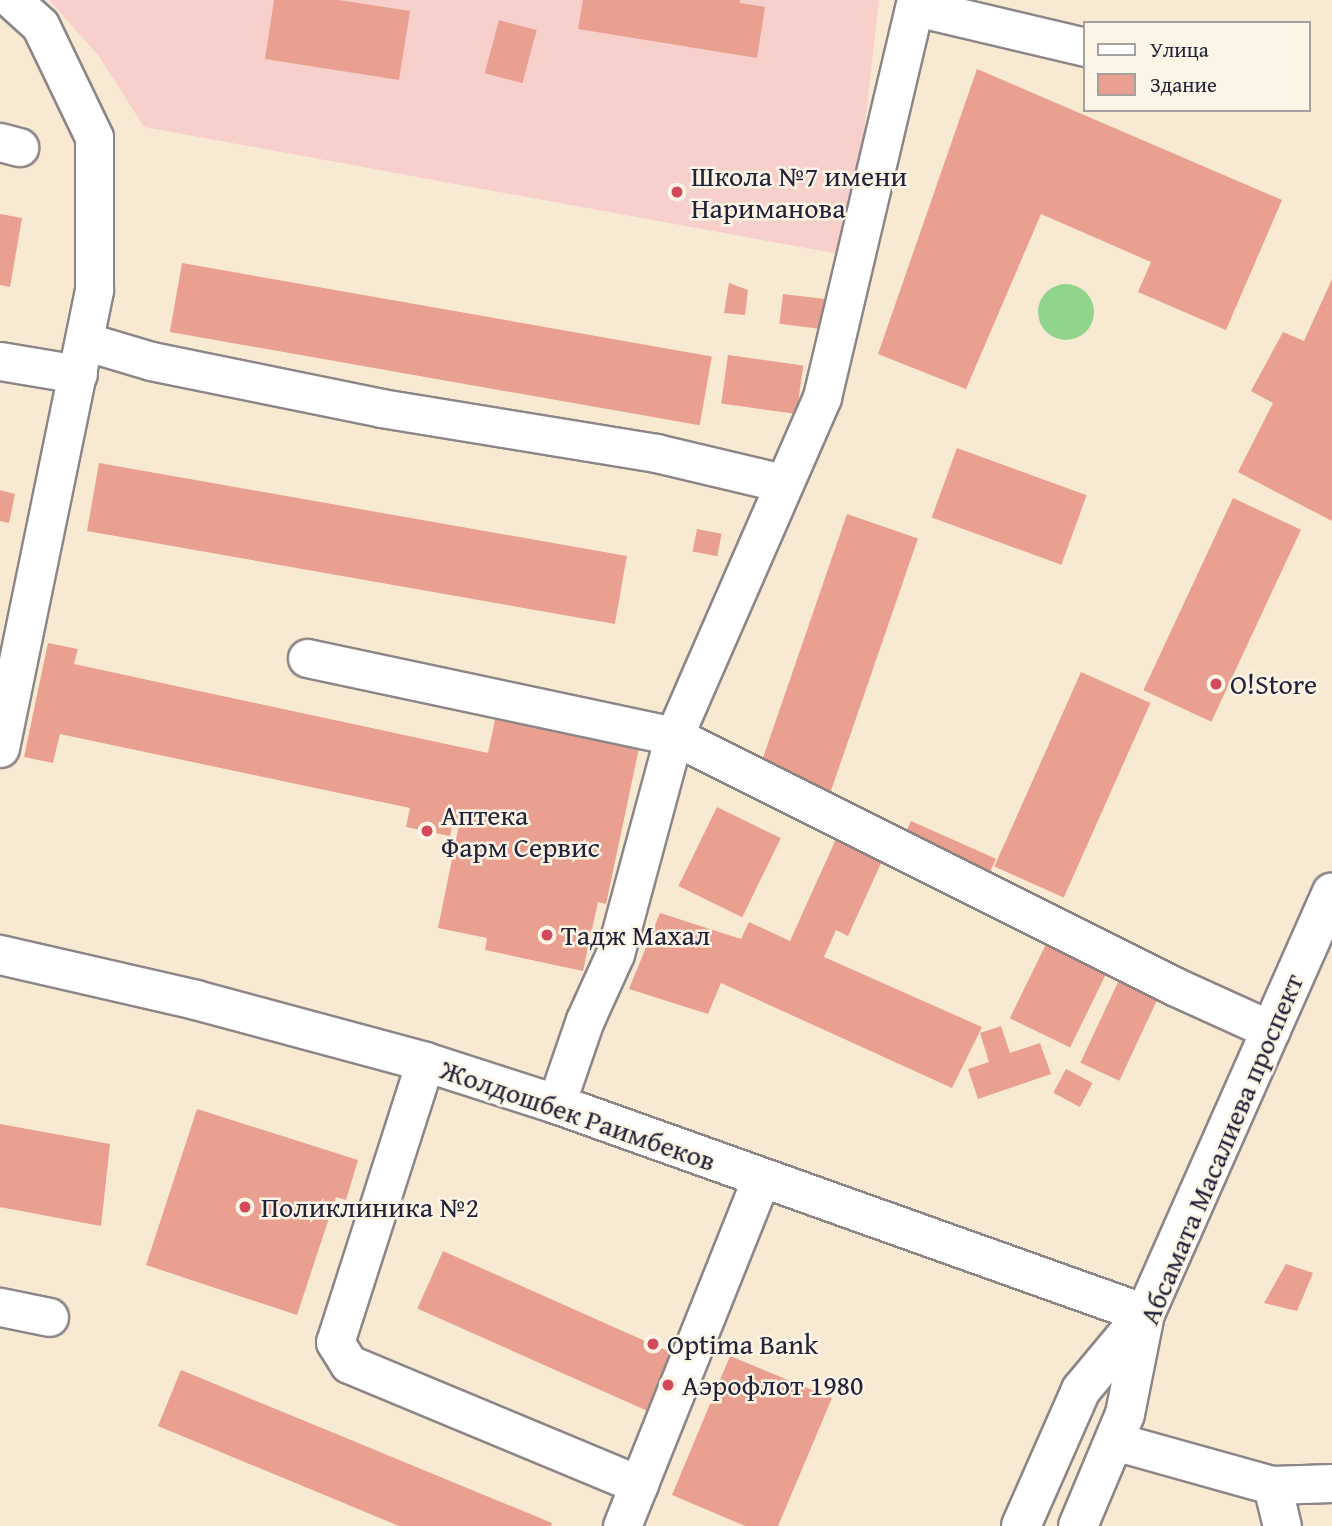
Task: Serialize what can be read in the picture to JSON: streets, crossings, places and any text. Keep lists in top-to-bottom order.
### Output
{
  "streets": {
    "main road": ["Жолдошбек Раимбеков", "Абсамата Масалиева проспект"]
  },
  "crossings": [
    ["Жолдошбек Раимбеков", "Абсамата Масалиева проспект"]
  ],
  "places": [
    "Школа №7 имени Нариманова",
    "O!Store",
    "Аптека Фарм Сервис",
    "Тадж Махал",
    "Поликлиника №2",
    "Optima Bank",
    "Аэрофлот 1980"
  ],
  "legend": ["Улица", "Здание"]
}
